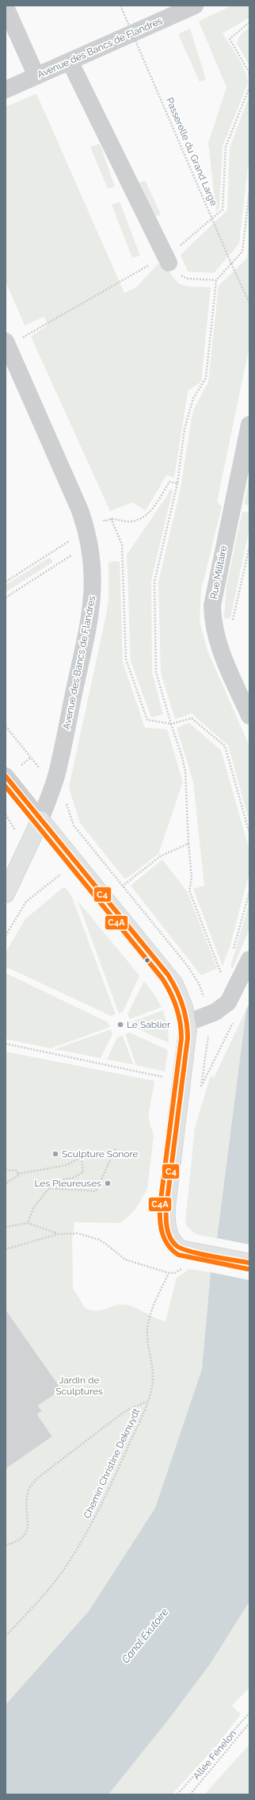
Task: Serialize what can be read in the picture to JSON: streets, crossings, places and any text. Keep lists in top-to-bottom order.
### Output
{
  "streets": {
    "street": ["Avenue des Bancs de Flandres", "Rue Militaire"],
    "path": ["Passerelle du Grand Large", "Chemin Christine Deknuydt", "Allée Fénelon"]
  },
  "water": ["Canal Exutoire"],
  "parks": ["Jardin de Sculptures"],
  "places": ["Le Sablier", "Sculpture Sonore", "Les Pleureuses"],
  "lines": ["transit line C4", "transit line C4A"]
}
